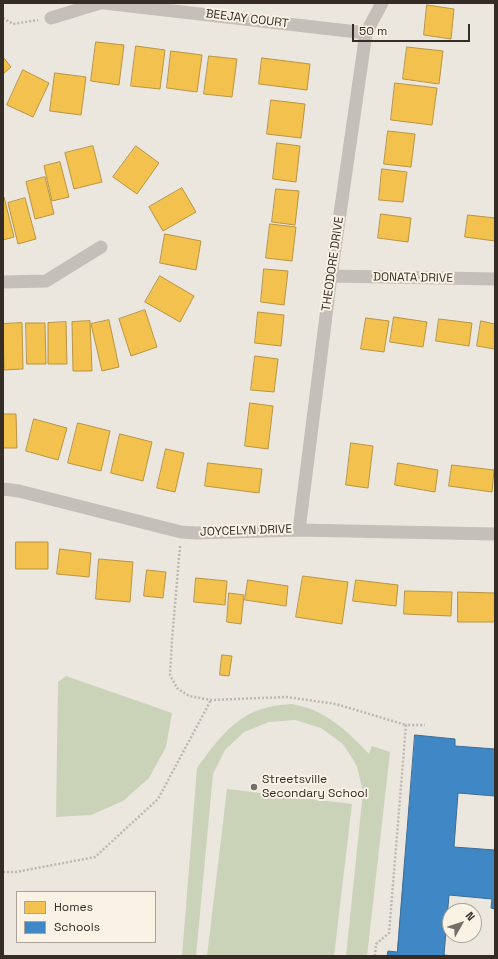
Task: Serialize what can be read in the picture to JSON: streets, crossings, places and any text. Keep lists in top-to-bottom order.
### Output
{
  "streets": {
    "street": [
      "BEEJAY COURT",
      "THEODORE DRIVE",
      "DONATA DRIVE",
      "JOYCELYN DRIVE"
    ]
  },
  "crossings": [
    ["BEEJAY COURT", "THEODORE DRIVE"],
    ["THEODORE DRIVE", "DONATA DRIVE"],
    ["THEODORE DRIVE", "JOYCELYN DRIVE"]
  ],
  "places": ["Streetsville Secondary School"],
  "legend": ["Homes", "Schools"],
  "scale_bar": "50 m",
  "north": "top right"
}
